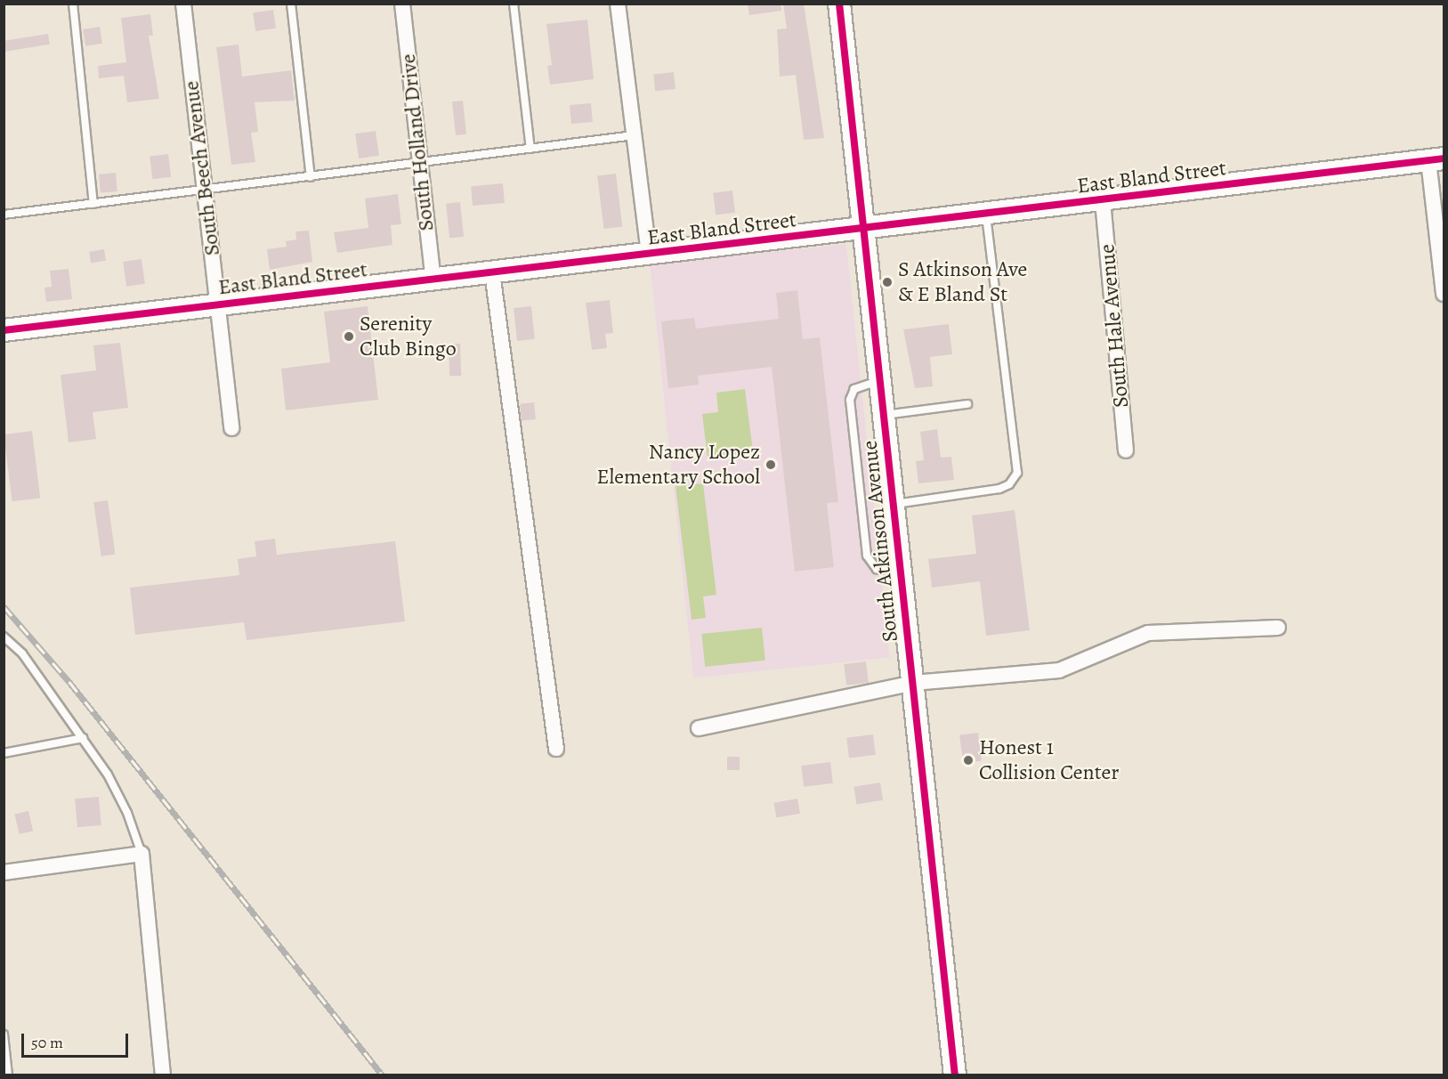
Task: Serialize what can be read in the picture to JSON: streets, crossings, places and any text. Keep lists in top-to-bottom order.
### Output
{
  "streets": {
    "street": [
      "South Holland Drive",
      "South Beech Avenue",
      "East Bland Street",
      "South Hale Avenue",
      "South Atkinson Avenue"
    ]
  },
  "crossings": [
    ["South Holland Drive", "East Bland Street"],
    ["South Beech Avenue", "East Bland Street"],
    ["East Bland Street", "South Hale Avenue"],
    ["East Bland Street", "South Atkinson Avenue"]
  ],
  "places": [
    "S Atkinson Ave & E Bland St",
    "Serenity Club Bingo",
    "Nancy Lopez Elementary School",
    "Honest 1 Collision Center"
  ],
  "scale_bar": "50 m"
}
